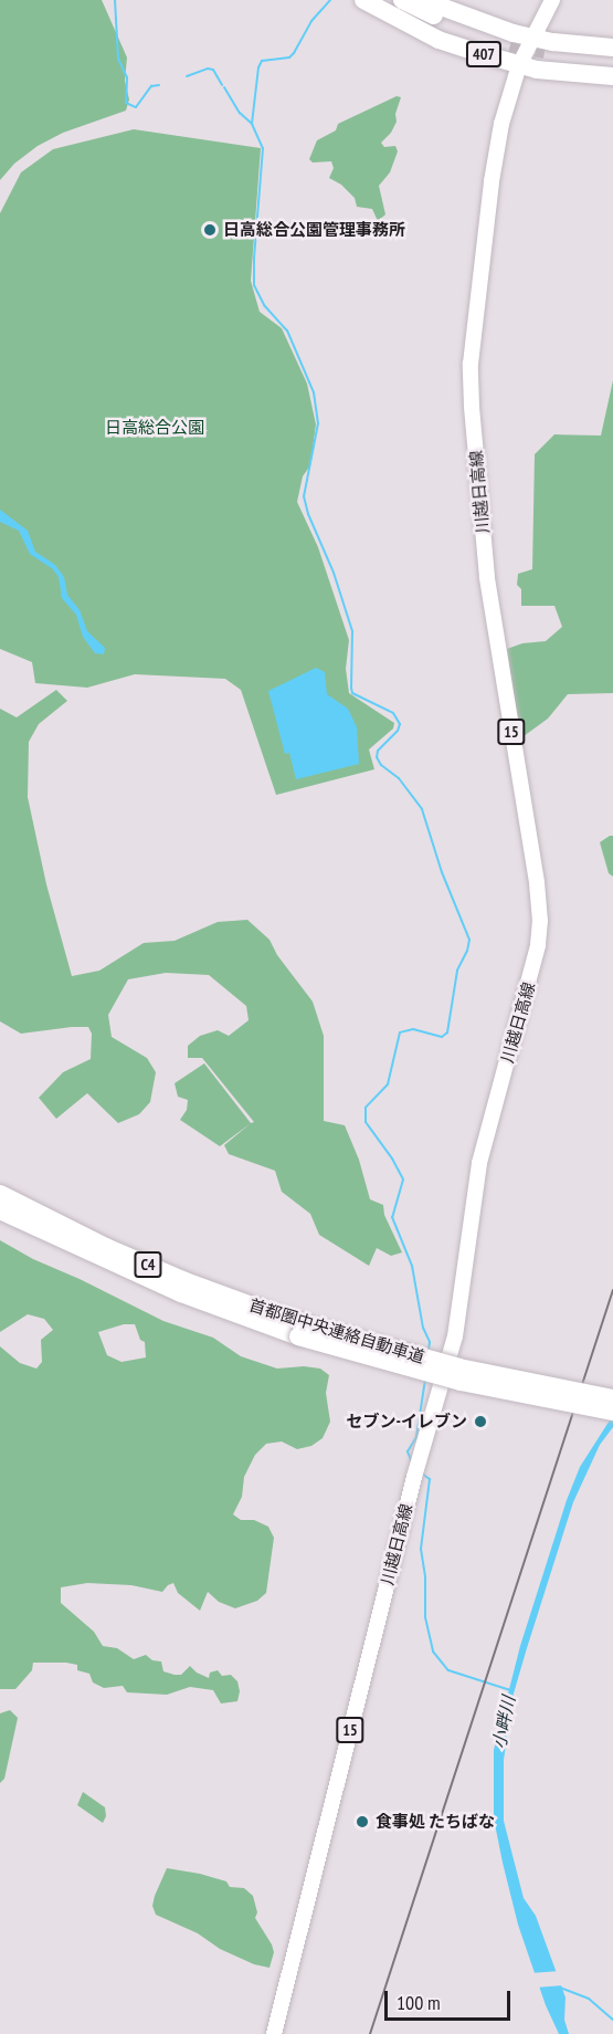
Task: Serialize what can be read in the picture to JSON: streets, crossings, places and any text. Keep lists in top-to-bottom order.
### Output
{
  "streets": {
    "highway": ["407", "C4", "首都圏中央連絡自動車道"],
    "main road": ["川越日高線", "15"]
  },
  "crossings": [
    ["407", "川越日高線"]
  ],
  "water": ["小畔川"],
  "parks": ["日高総合公園"],
  "places": ["日高総合公園管理事務所", "セブン-イレブン", "食事処 たちばな"],
  "scale_bar": "100 m"
}
